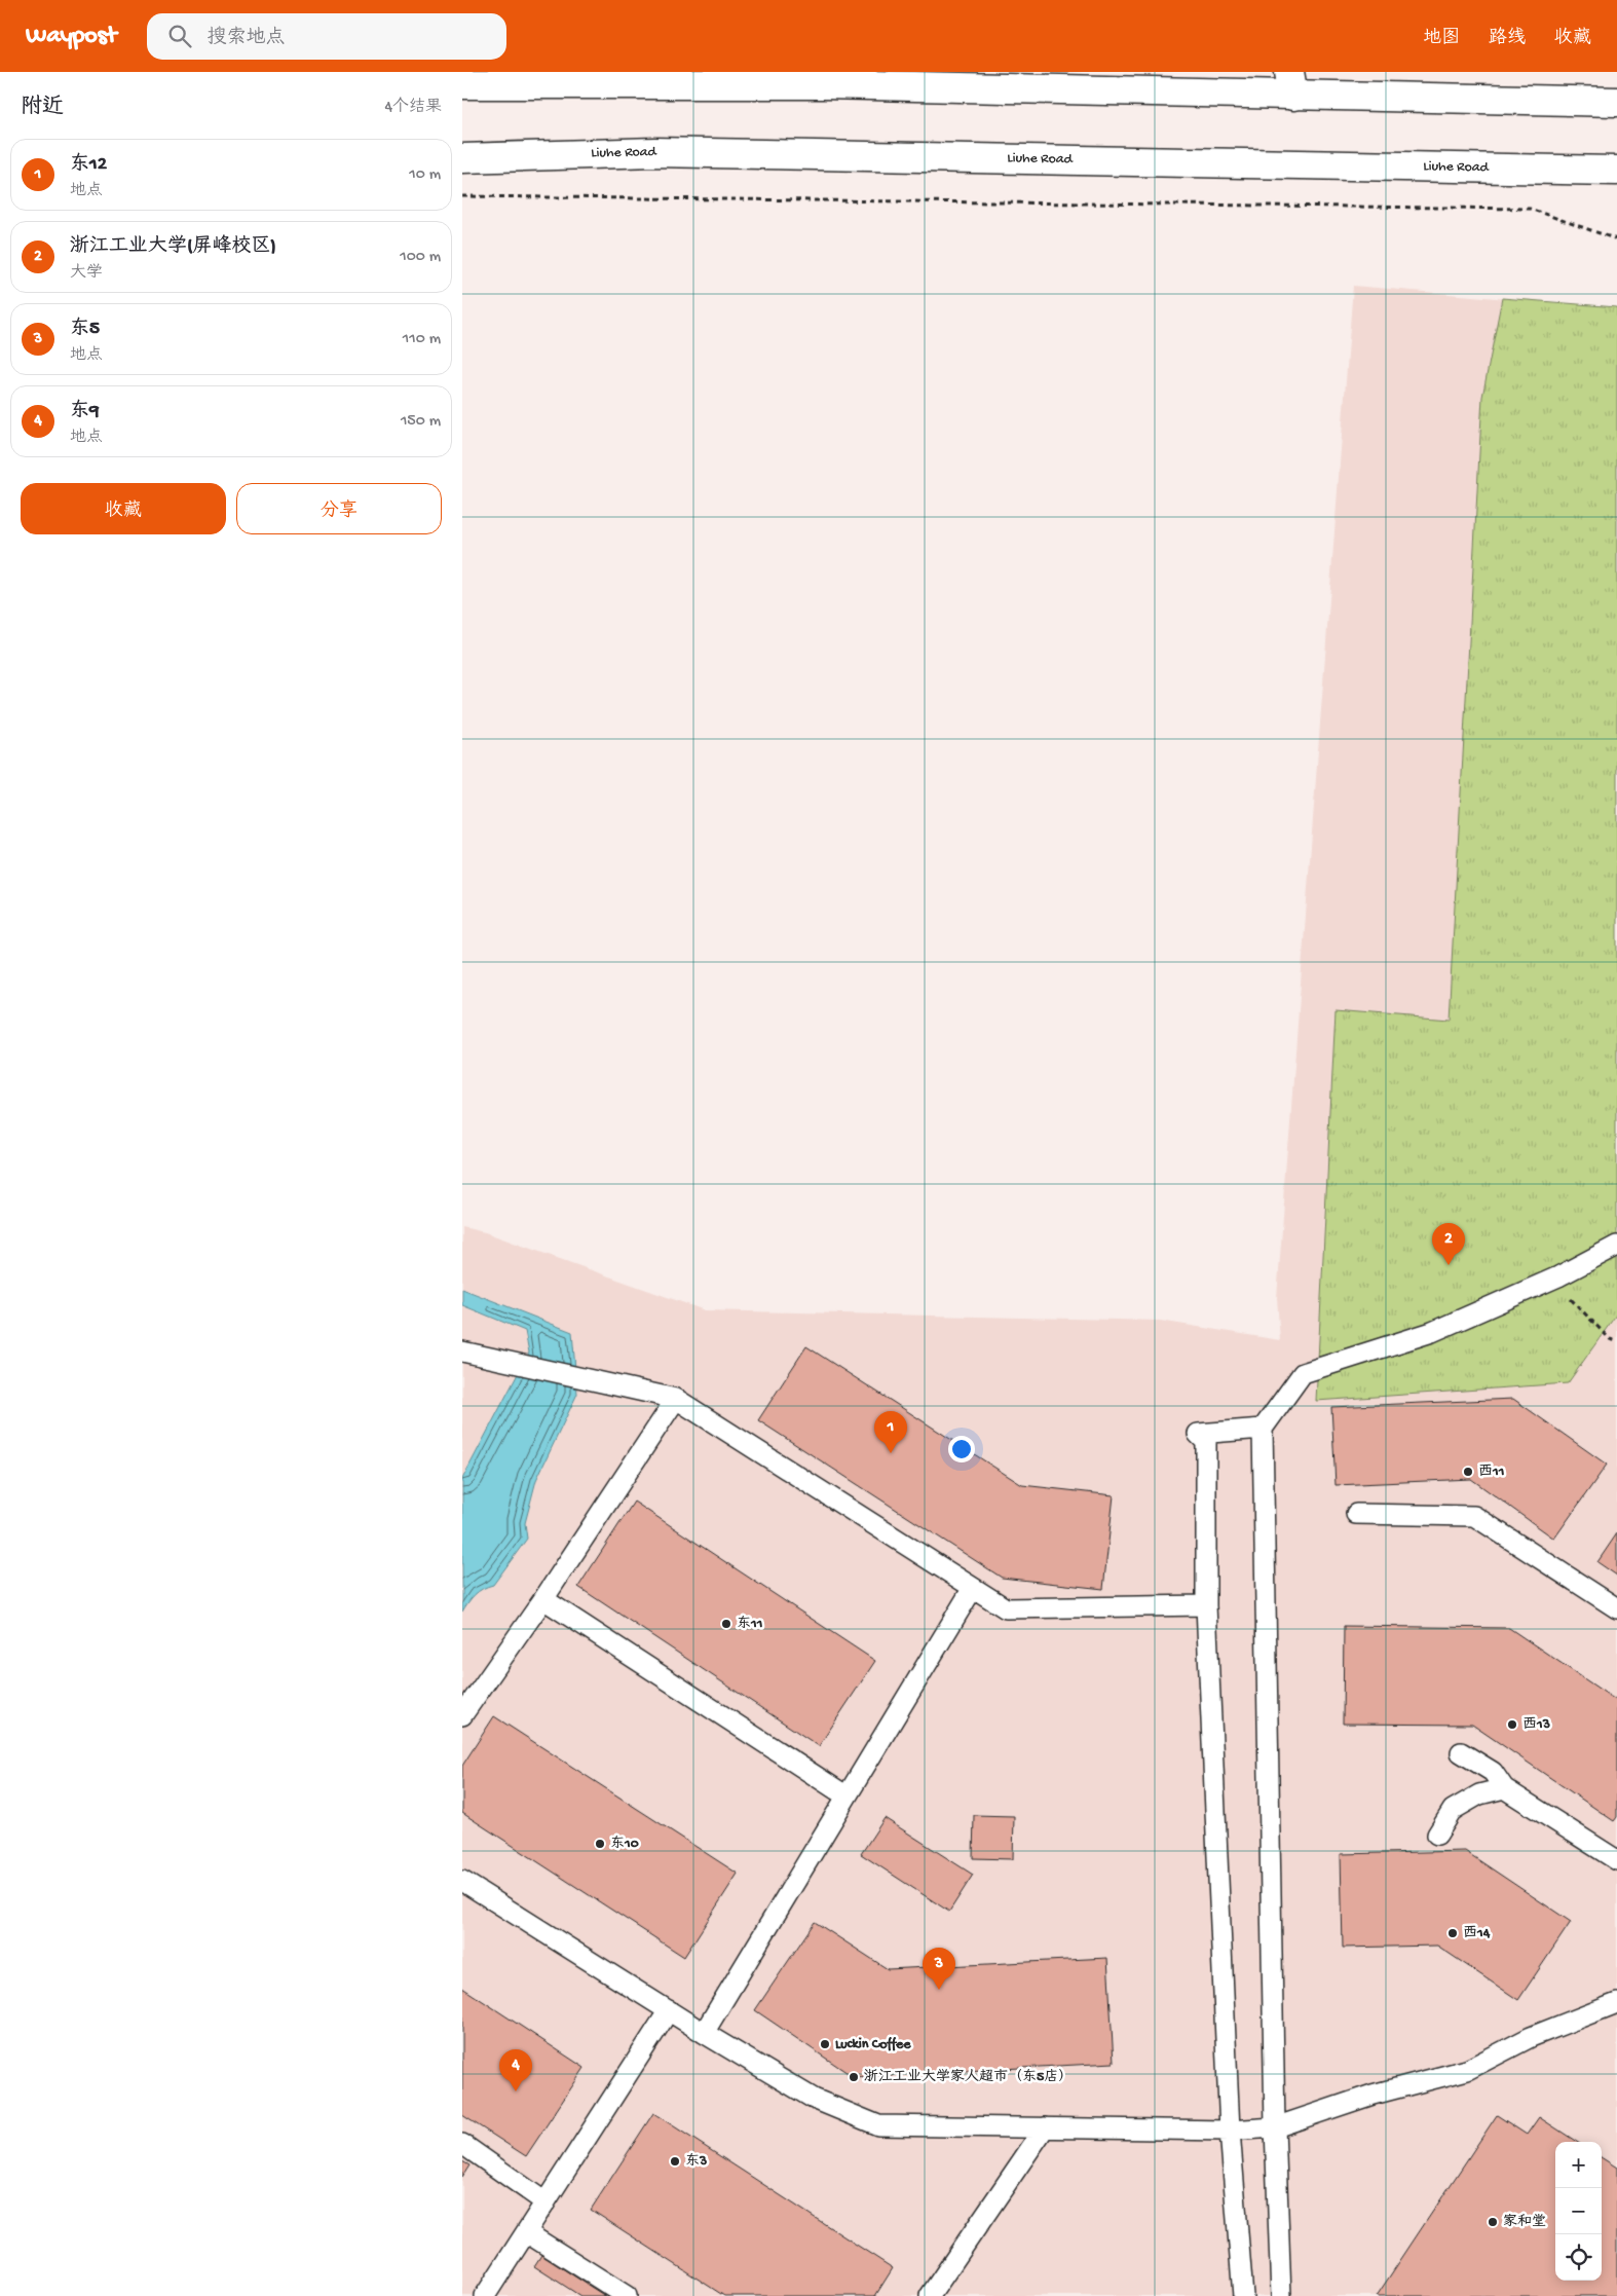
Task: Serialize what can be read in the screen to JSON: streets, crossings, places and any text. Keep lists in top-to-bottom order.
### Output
{
  "streets": {
    "main road": ["Liuhe Road"]
  },
  "places": [
    "西11",
    "东11",
    "西13",
    "东10",
    "西14",
    "Luckin Coffee",
    "浙江工业大学家人超市（东5店）",
    "东3",
    "家和堂"
  ],
  "page": {
    "header": "Waypost",
    "search": "搜索地点",
    "nav": ["地图", "路线", "收藏"],
    "heading": ["附近", "4个结果"],
    "list": [
      {
        "mark": "1",
        "name": "东12",
        "note": "地点",
        "value": "10 m"
      },
      {
        "mark": "2",
        "name": "浙江工业大学(屏峰校区)",
        "note": "大学",
        "value": "100 m"
      },
      {
        "mark": "3",
        "name": "东5",
        "note": "地点",
        "value": "110 m"
      },
      {
        "mark": "4",
        "name": "东9",
        "note": "地点",
        "value": "150 m"
      }
    ],
    "buttons": ["收藏", "分享"],
    "pins": [
      "2",
      "1",
      "3",
      "4"
    ],
    "map_buttons": ["+", "−"]
  }
}
